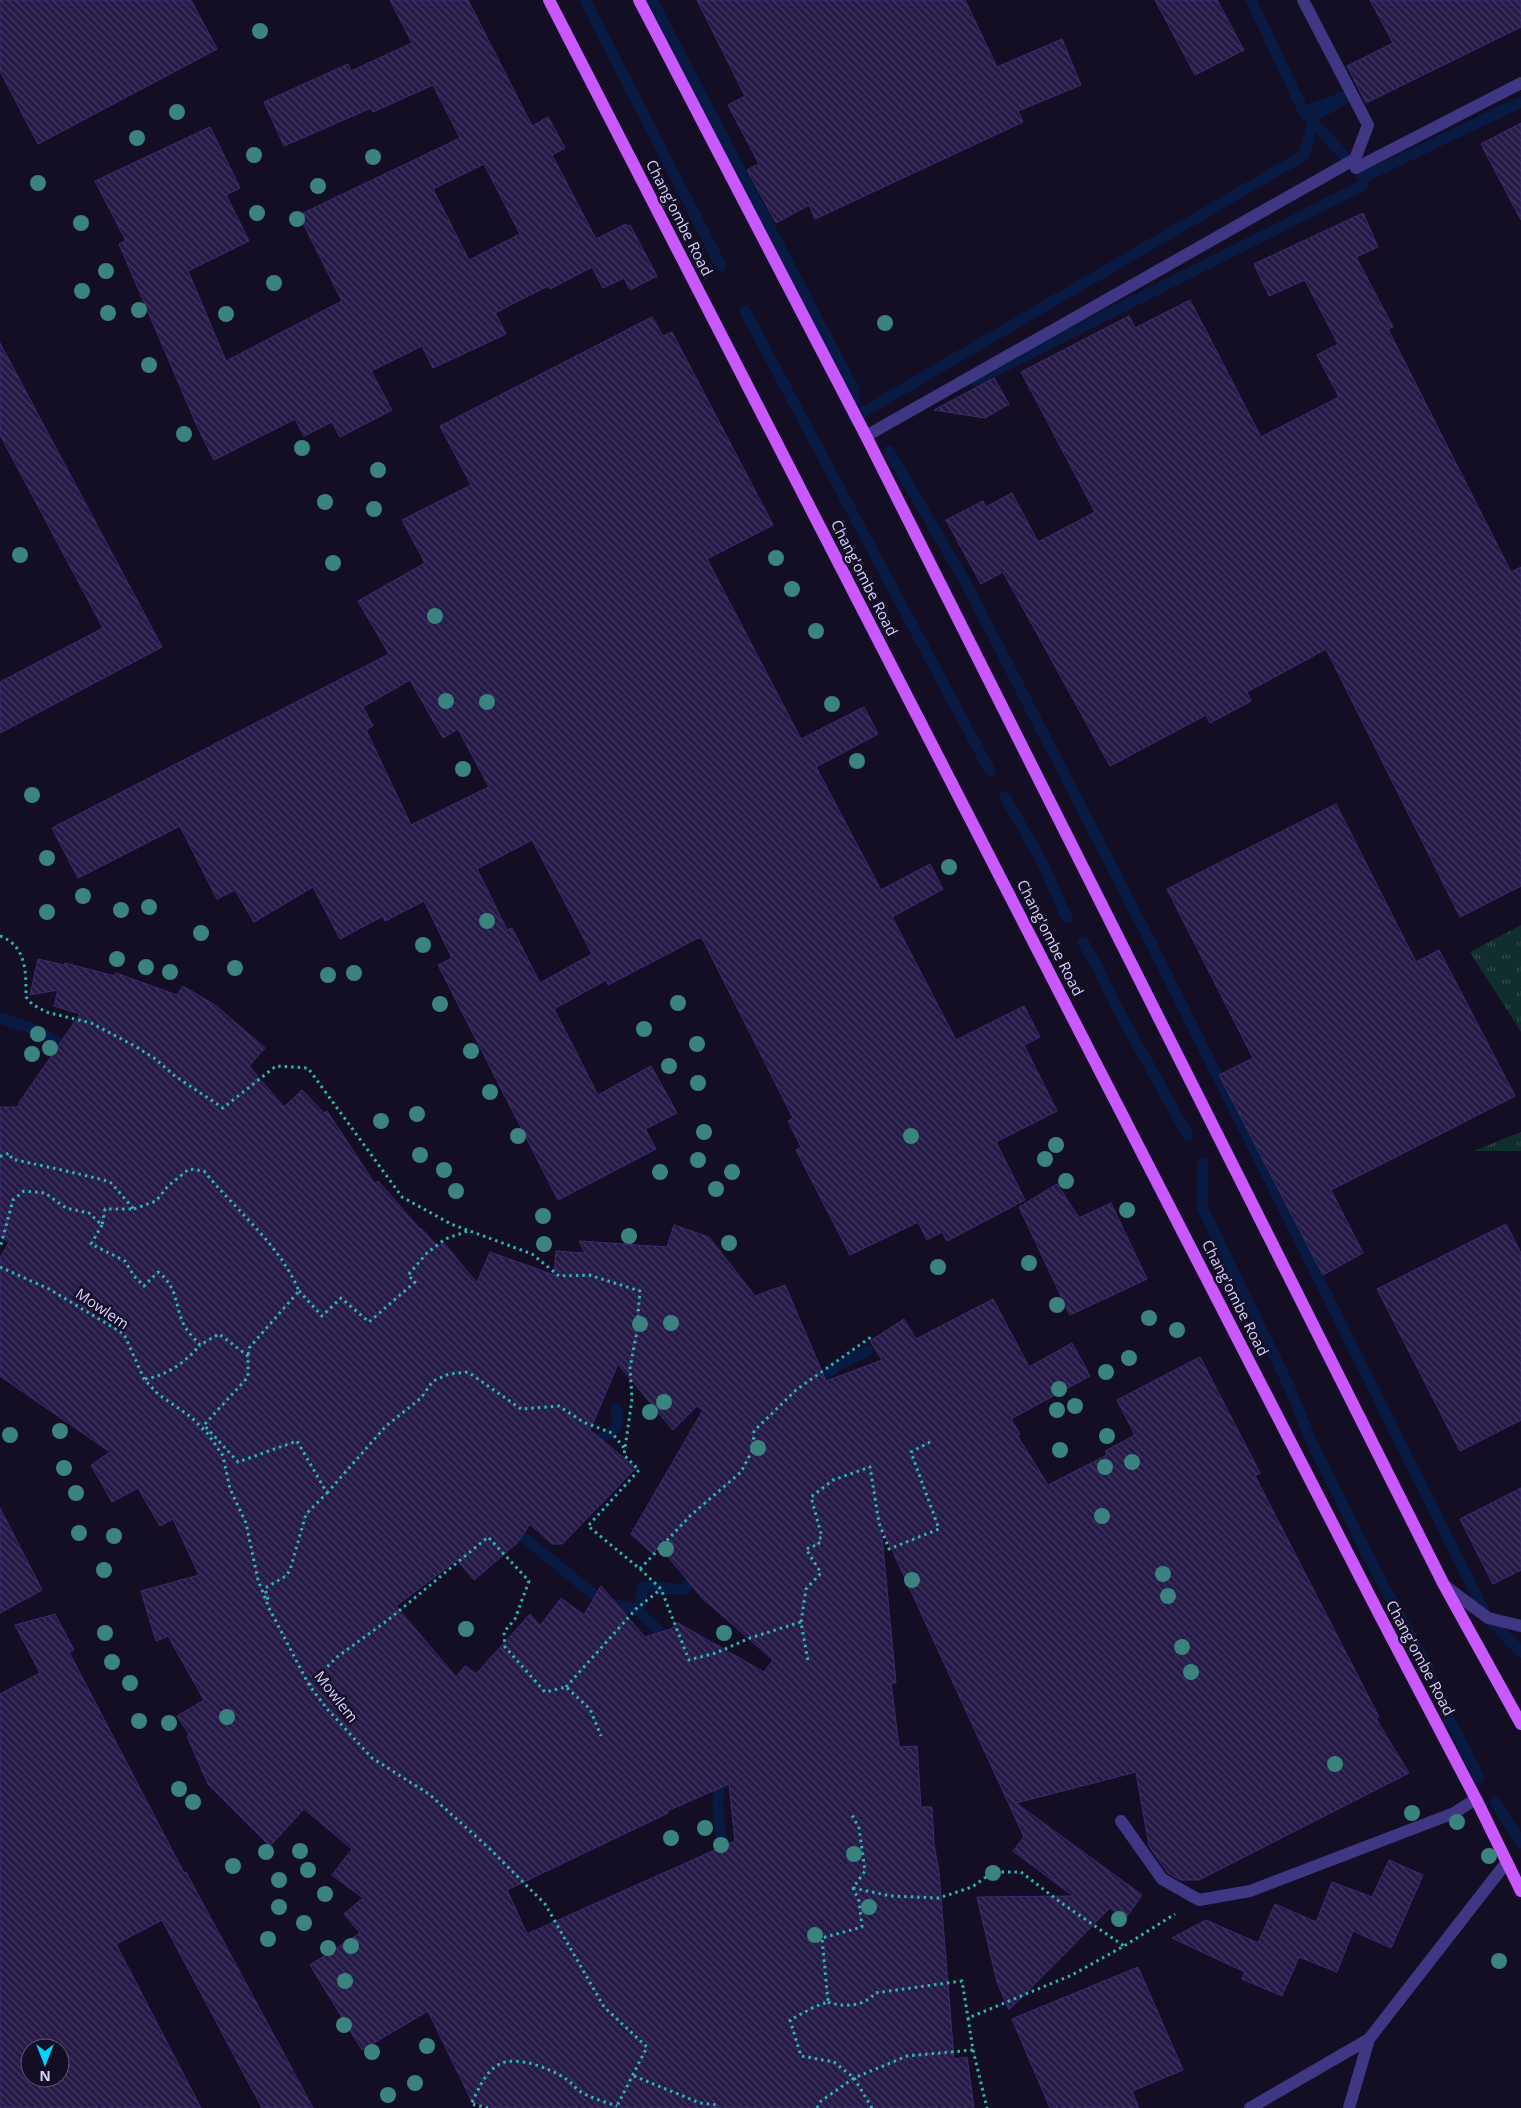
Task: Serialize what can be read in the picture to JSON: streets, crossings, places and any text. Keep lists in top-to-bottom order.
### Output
{
  "streets": {
    "main road": ["Chang'ombe Road"],
    "path": ["Mowlem"]
  },
  "north": "bottom"
}
